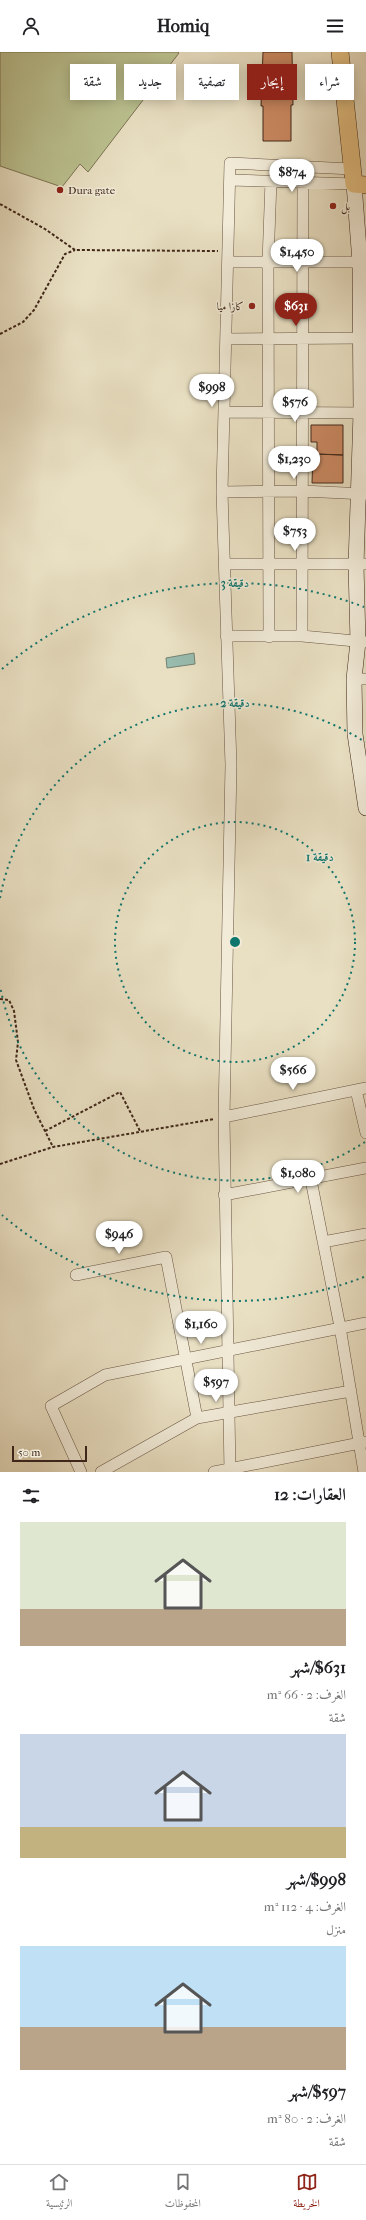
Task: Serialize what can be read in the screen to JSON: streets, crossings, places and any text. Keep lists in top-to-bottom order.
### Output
{
  "places": ["Dura gate", "بل", "كازا ميا"],
  "scale_bar": "50 m",
  "page": {
    "header": "Homiq",
    "chip": [
      "شراء",
      "إيجار",
      "تصفية",
      "جديد",
      "شقة"
    ],
    "price": [
      "$874",
      "$1,450",
      "$631",
      "$998",
      "$576",
      "$1,230",
      "$753",
      "$566",
      "$1,080",
      "$946",
      "$1,160",
      "$597"
    ],
    "scale": "50 m",
    "heading": "العقارات: 12",
    "list": [
      {
        "name": "$631/شهر",
        "note": "الغرف: 2 · 66 m² · شقة"
      },
      {
        "name": "$998/شهر",
        "note": "الغرف: 4 · 112 m² · منزل"
      },
      {
        "name": "$597/شهر",
        "note": "الغرف: 2 · 80 m² · شقة"
      }
    ],
    "tabs": ["الخريطة", "المحفوظات", "الرئيسية"]
  },
  "rings": ["3 دقيقة", "2 دقيقة", "1 دقيقة"]
}
